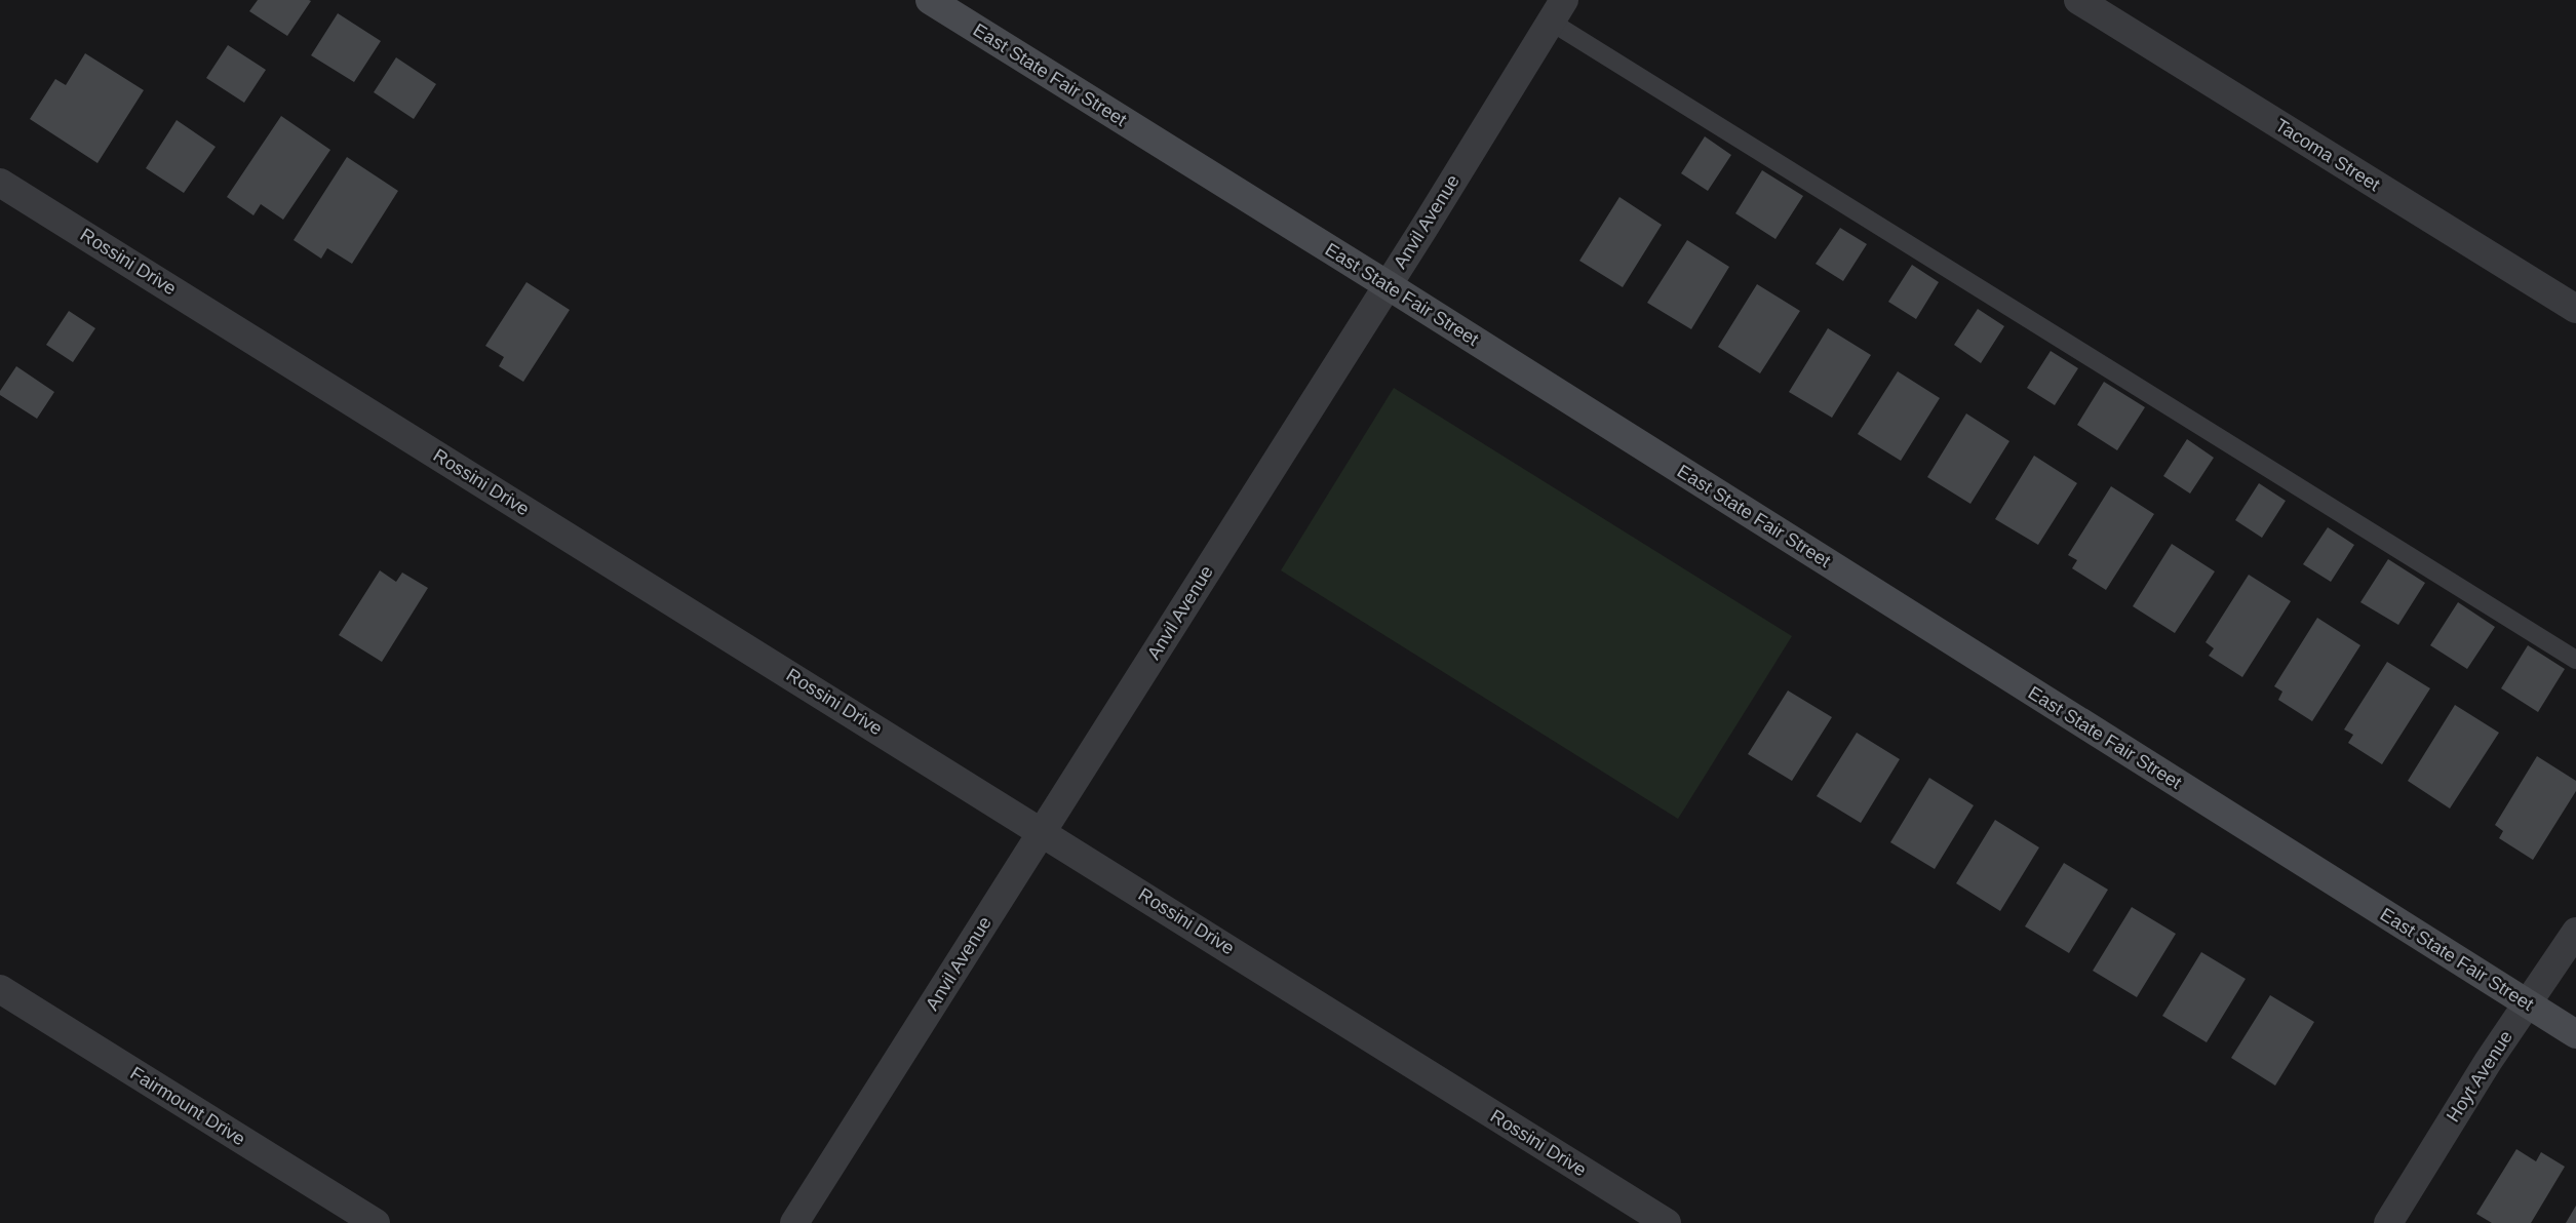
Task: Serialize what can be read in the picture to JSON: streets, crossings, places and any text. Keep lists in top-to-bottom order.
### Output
{
  "streets": {
    "street": [
      "East State Fair Street",
      "Tacoma Street",
      "Anvil Avenue",
      "Rossini Drive",
      "Hoyt Avenue",
      "Fairmount Drive"
    ]
  },
  "crossings": [
    ["East State Fair Street", "Anvil Avenue"],
    ["East State Fair Street", "Hoyt Avenue"],
    ["Anvil Avenue", "Rossini Drive"]
  ]
}
